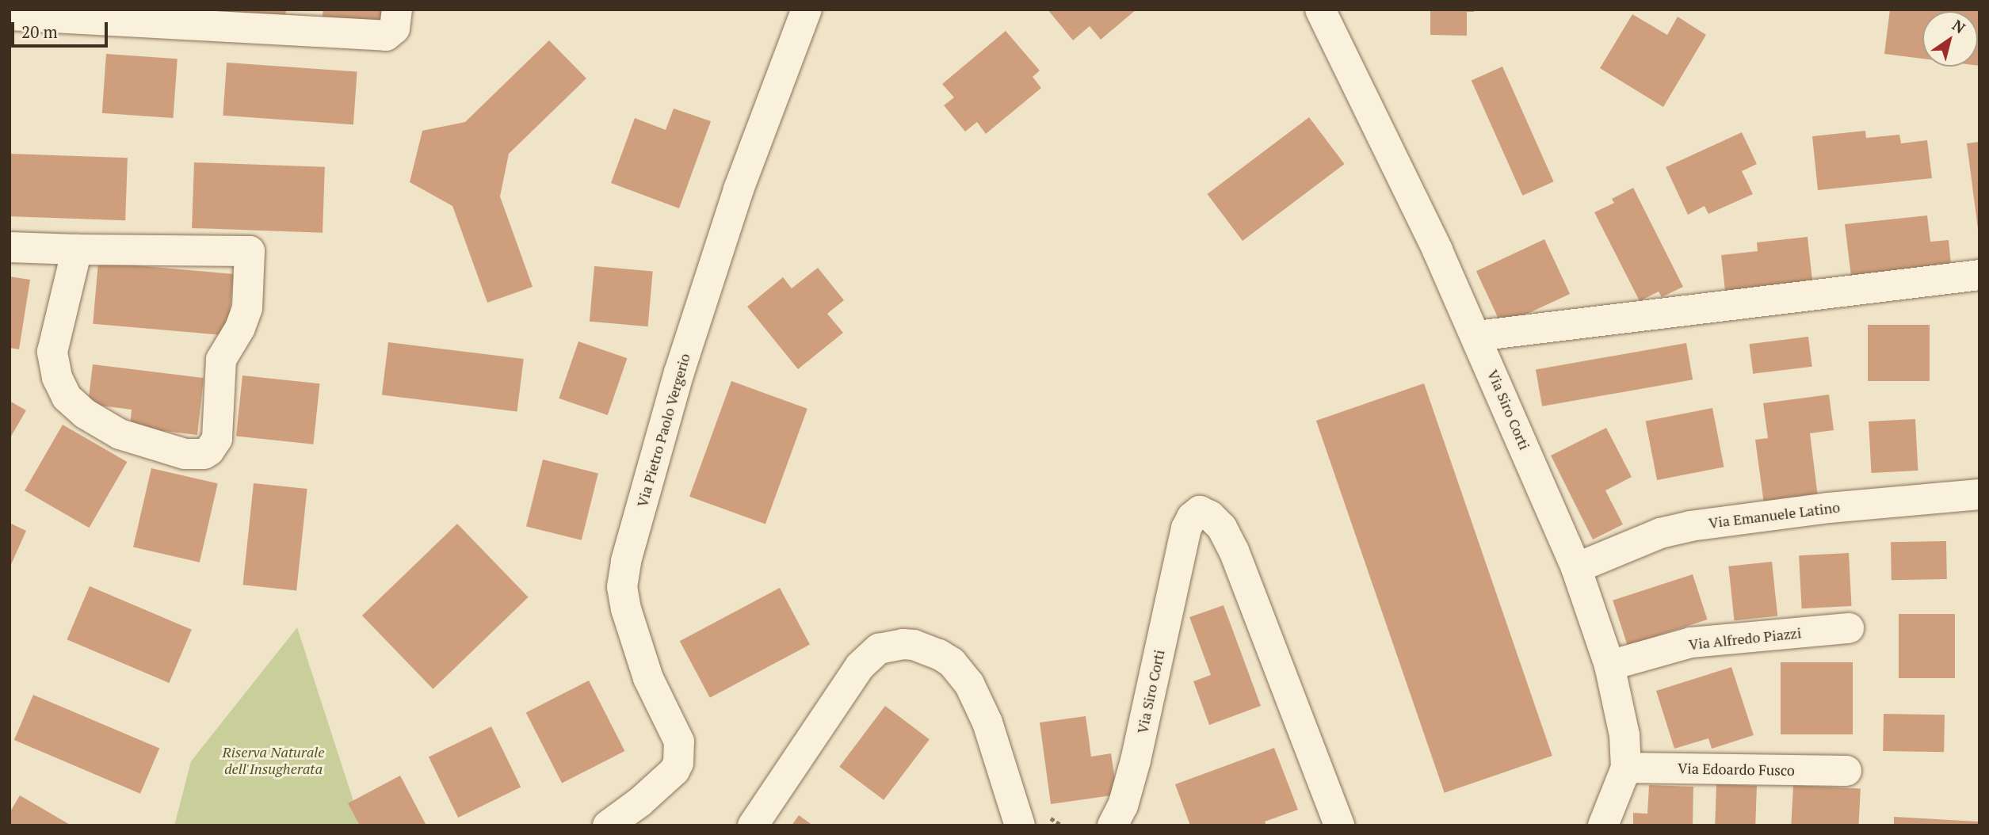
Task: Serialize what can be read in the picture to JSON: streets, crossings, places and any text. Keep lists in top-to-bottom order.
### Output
{
  "streets": {
    "street": [
      "Via Siro Corti",
      "Via Pietro Paolo Vergerio",
      "Via Emanuele Latino",
      "Via Alfredo Piazzi",
      "Via Edoardo Fusco"
    ]
  },
  "crossings": [
    ["Via Siro Corti", "Via Emanuele Latino"],
    ["Via Siro Corti", "Via Alfredo Piazzi"],
    ["Via Siro Corti", "Via Edoardo Fusco"]
  ],
  "parks": ["Riserva Naturale dell'Insugherata"],
  "scale_bar": "20 m",
  "north": "top right"
}
